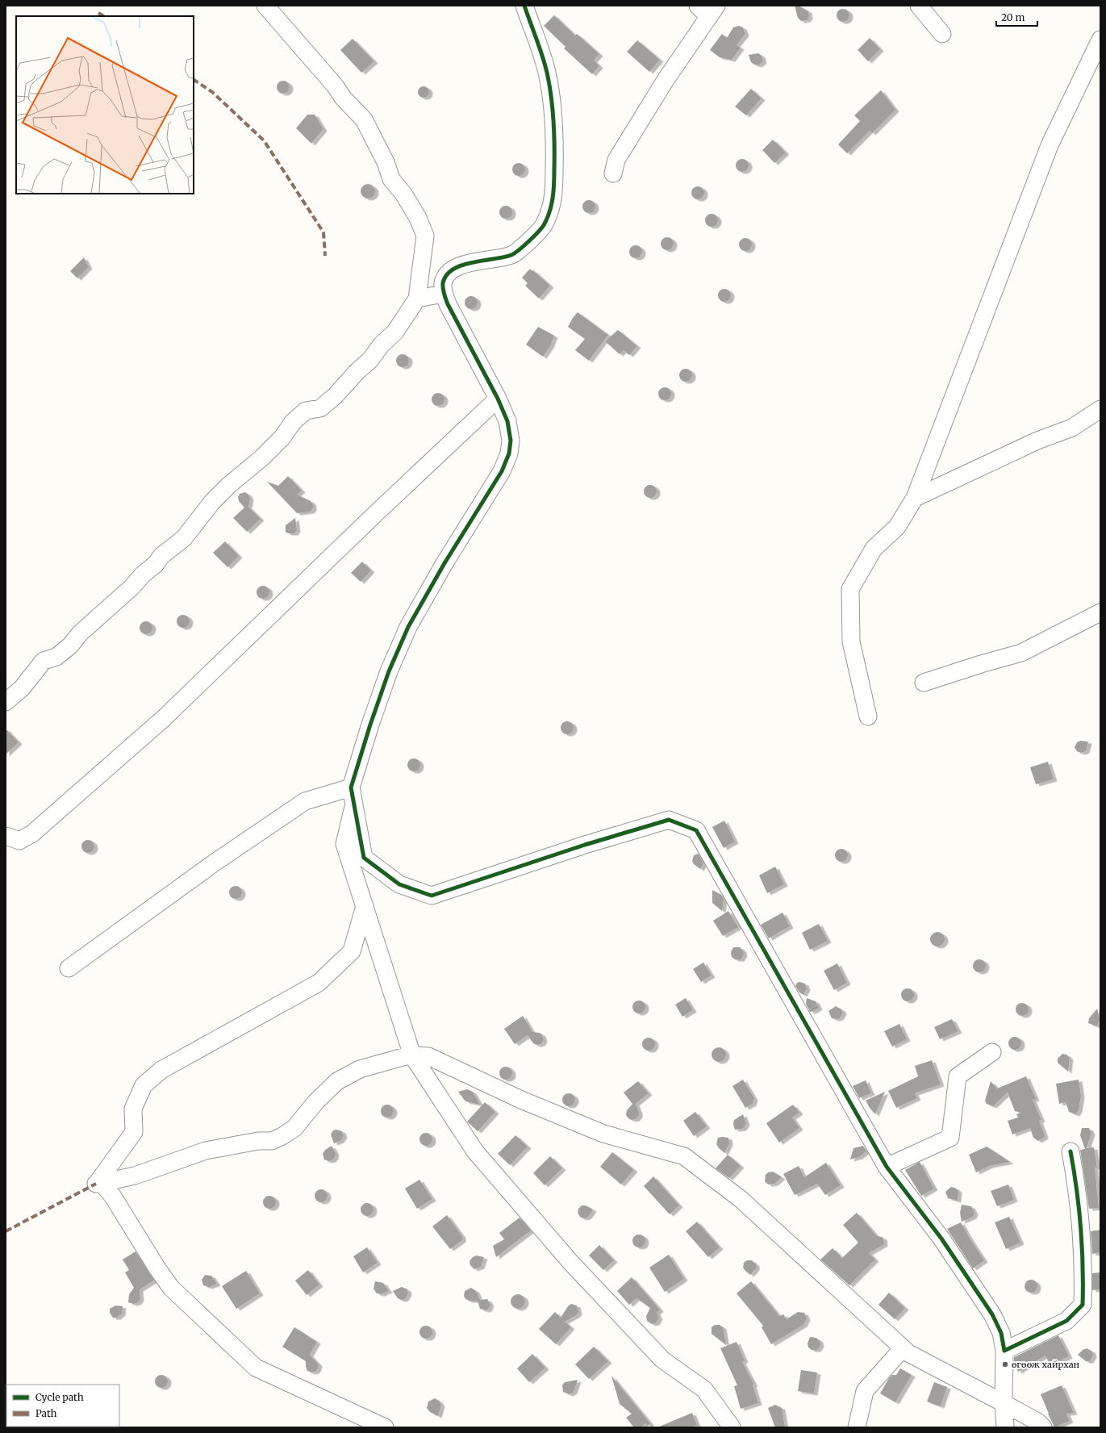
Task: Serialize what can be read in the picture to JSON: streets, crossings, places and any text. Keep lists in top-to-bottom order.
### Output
{
  "places": ["өгөөж хайрхан"],
  "legend": ["Cycle path", "Path"],
  "scale_bar": "20 m"
}
